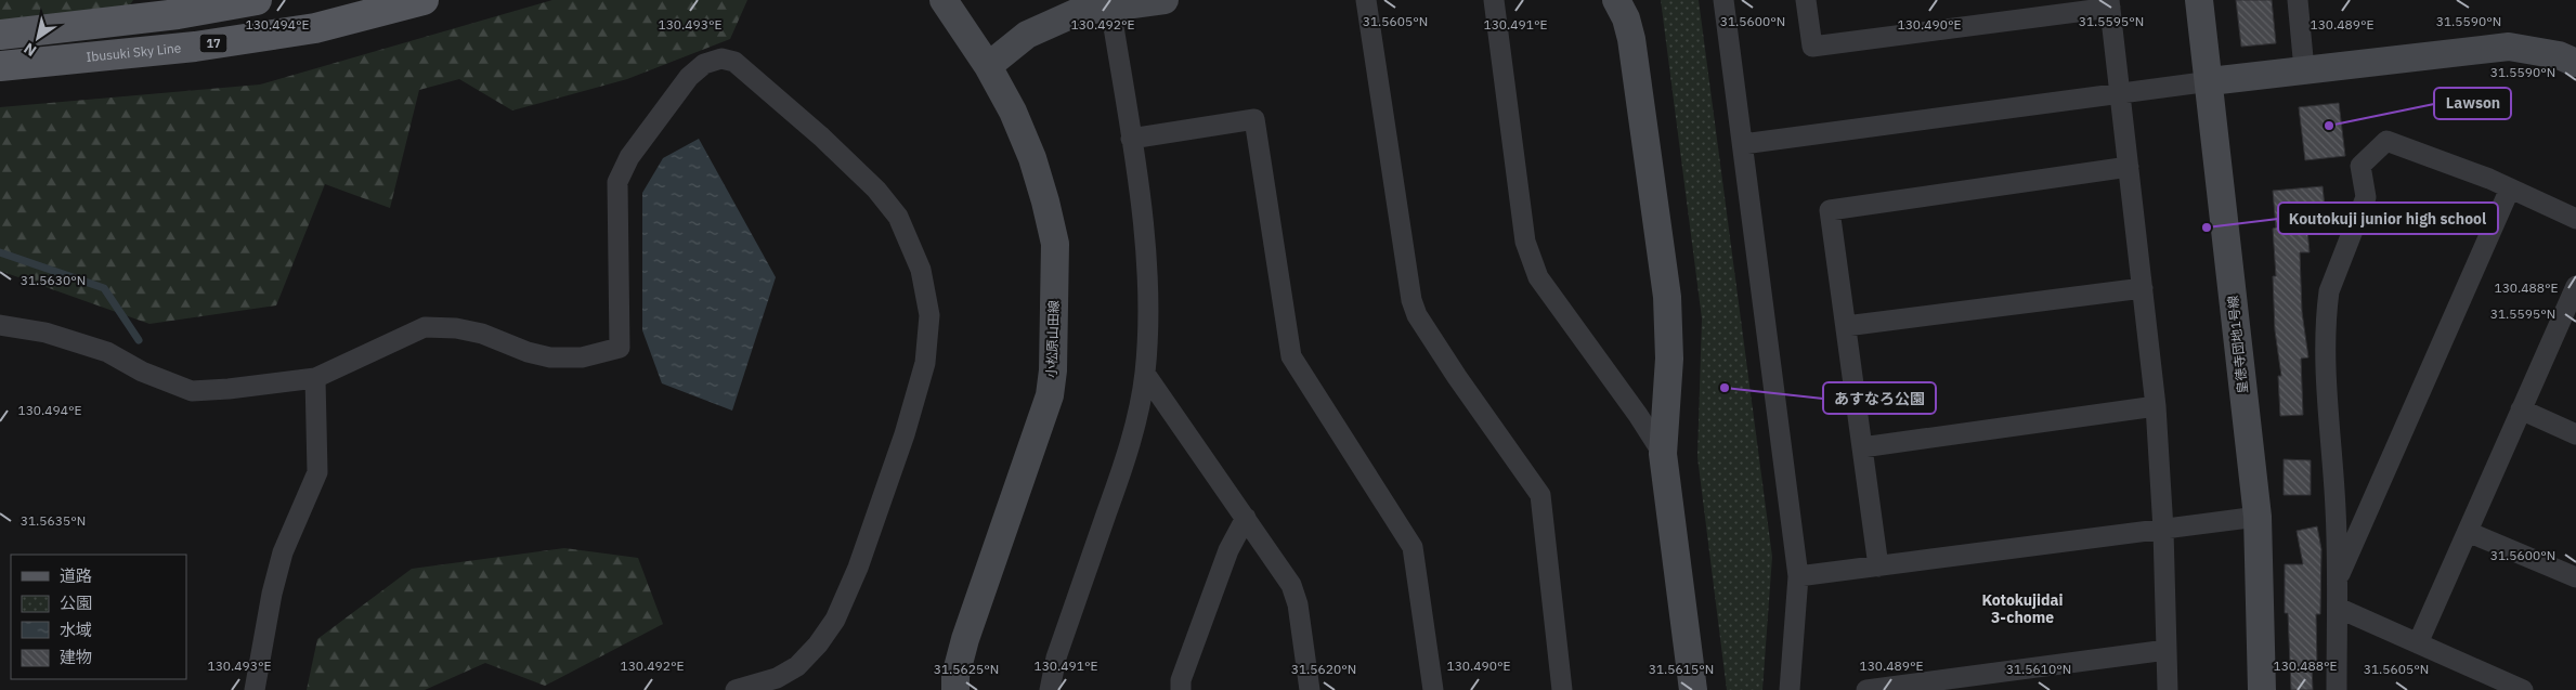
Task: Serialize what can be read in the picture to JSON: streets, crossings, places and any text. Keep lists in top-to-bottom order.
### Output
{
  "streets": {
    "main road": ["17", "Ibusuki Sky Line"],
    "street": ["小松原山田線", "皇徳寺団地1号線"]
  },
  "districts": ["Kotokujidai 3-chome"],
  "places": ["Lawson", "Koutokuji junior high school", "あすなろ公園"],
  "legend": [
    "道路",
    "公園",
    "水域",
    "建物"
  ],
  "north": "bottom left",
  "coordinates": [
    "31.5605°N",
    "31.5600°N",
    "31.5595°N",
    "31.5590°N",
    "130.494°E",
    "130.493°E",
    "130.492°E",
    "130.491°E",
    "130.490°E",
    "130.489°E",
    "31.5630°N",
    "130.488°E",
    "31.5635°N",
    "31.5625°N",
    "31.5620°N",
    "31.5615°N",
    "31.5610°N"
  ]
}
